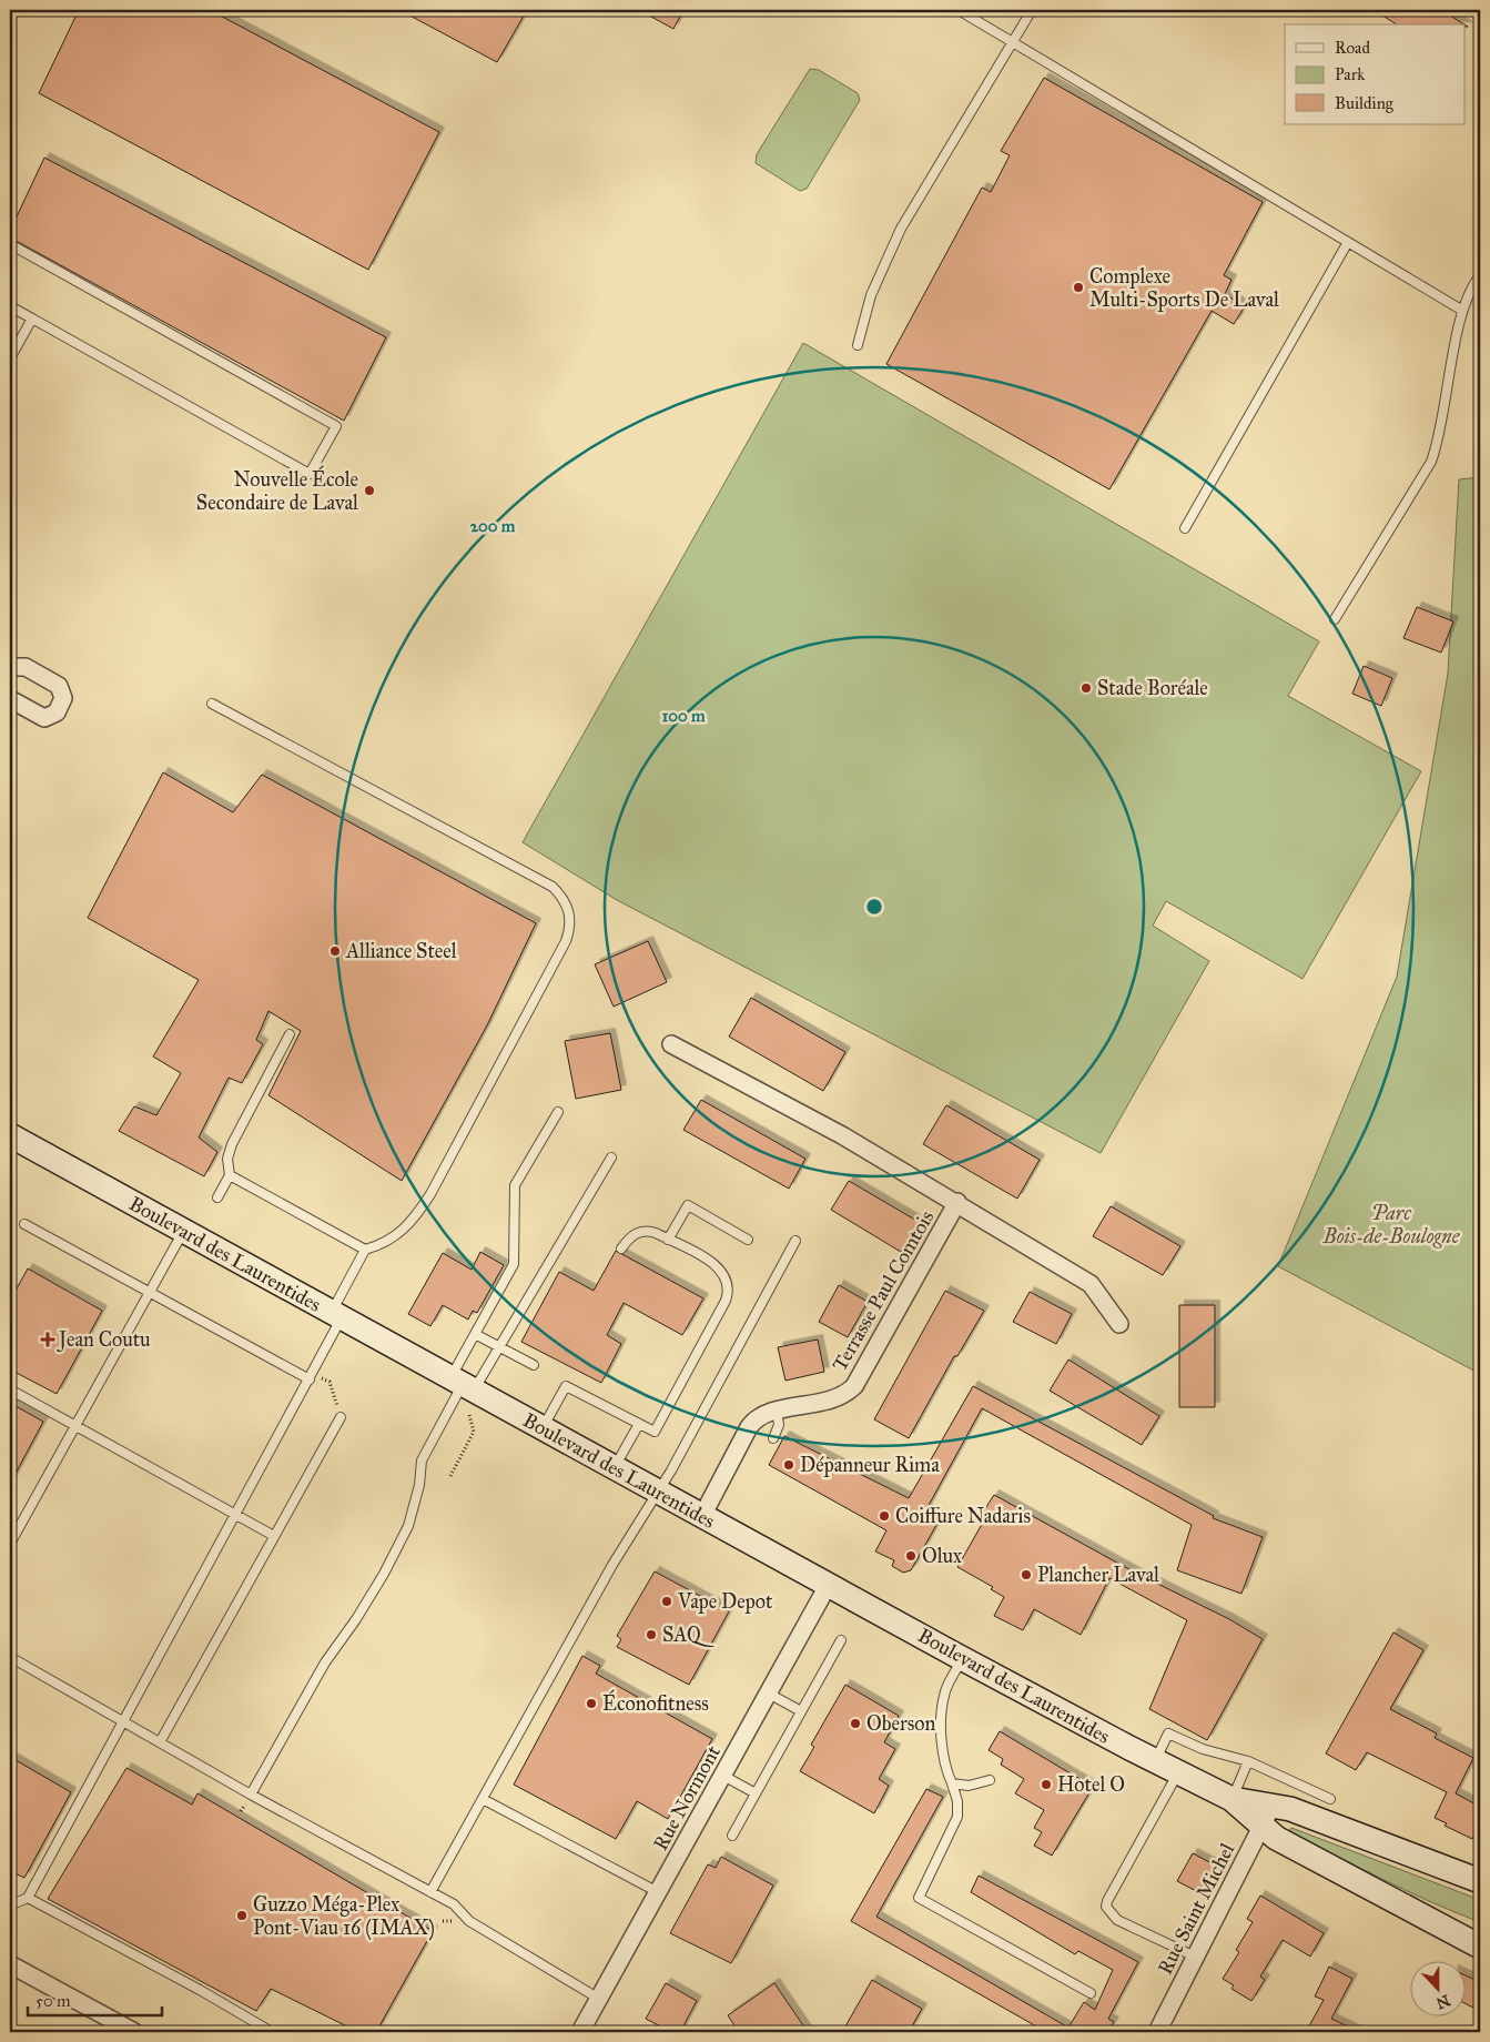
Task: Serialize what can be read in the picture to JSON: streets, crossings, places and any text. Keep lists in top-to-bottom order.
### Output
{
  "streets": {
    "main road": ["Boulevard des Laurentides"],
    "street": ["Terrasse Paul Comtois", "Rue Normont", "Rue Saint Michel"]
  },
  "crossings": [
    ["Boulevard des Laurentides", "Terrasse Paul Comtois"],
    ["Boulevard des Laurentides", "Rue Normont"],
    ["Boulevard des Laurentides", "Rue Saint Michel"]
  ],
  "parks": ["Parc Bois-de-Boulogne"],
  "places": {
    "other": [
      "Complexe Multi-Sports De Laval",
      "Nouvelle École Secondaire de Laval",
      "Stade Boréale",
      "Alliance Steel",
      "Dépanneur Rima",
      "Coiffure Nadaris",
      "Olux",
      "Plancher Laval",
      "Vape Depot",
      "SAQ",
      "Éconofitness",
      "Oberson",
      "Hotel O",
      "Guzzo Méga-Plex Pont-Viau 16 (IMAX)"
    ],
    "health": ["Jean Coutu"]
  },
  "legend": ["Road", "Park", "Building"],
  "scale_bar": "50 m",
  "north": "bottom",
  "rings": ["200 m", "100 m"]
}
